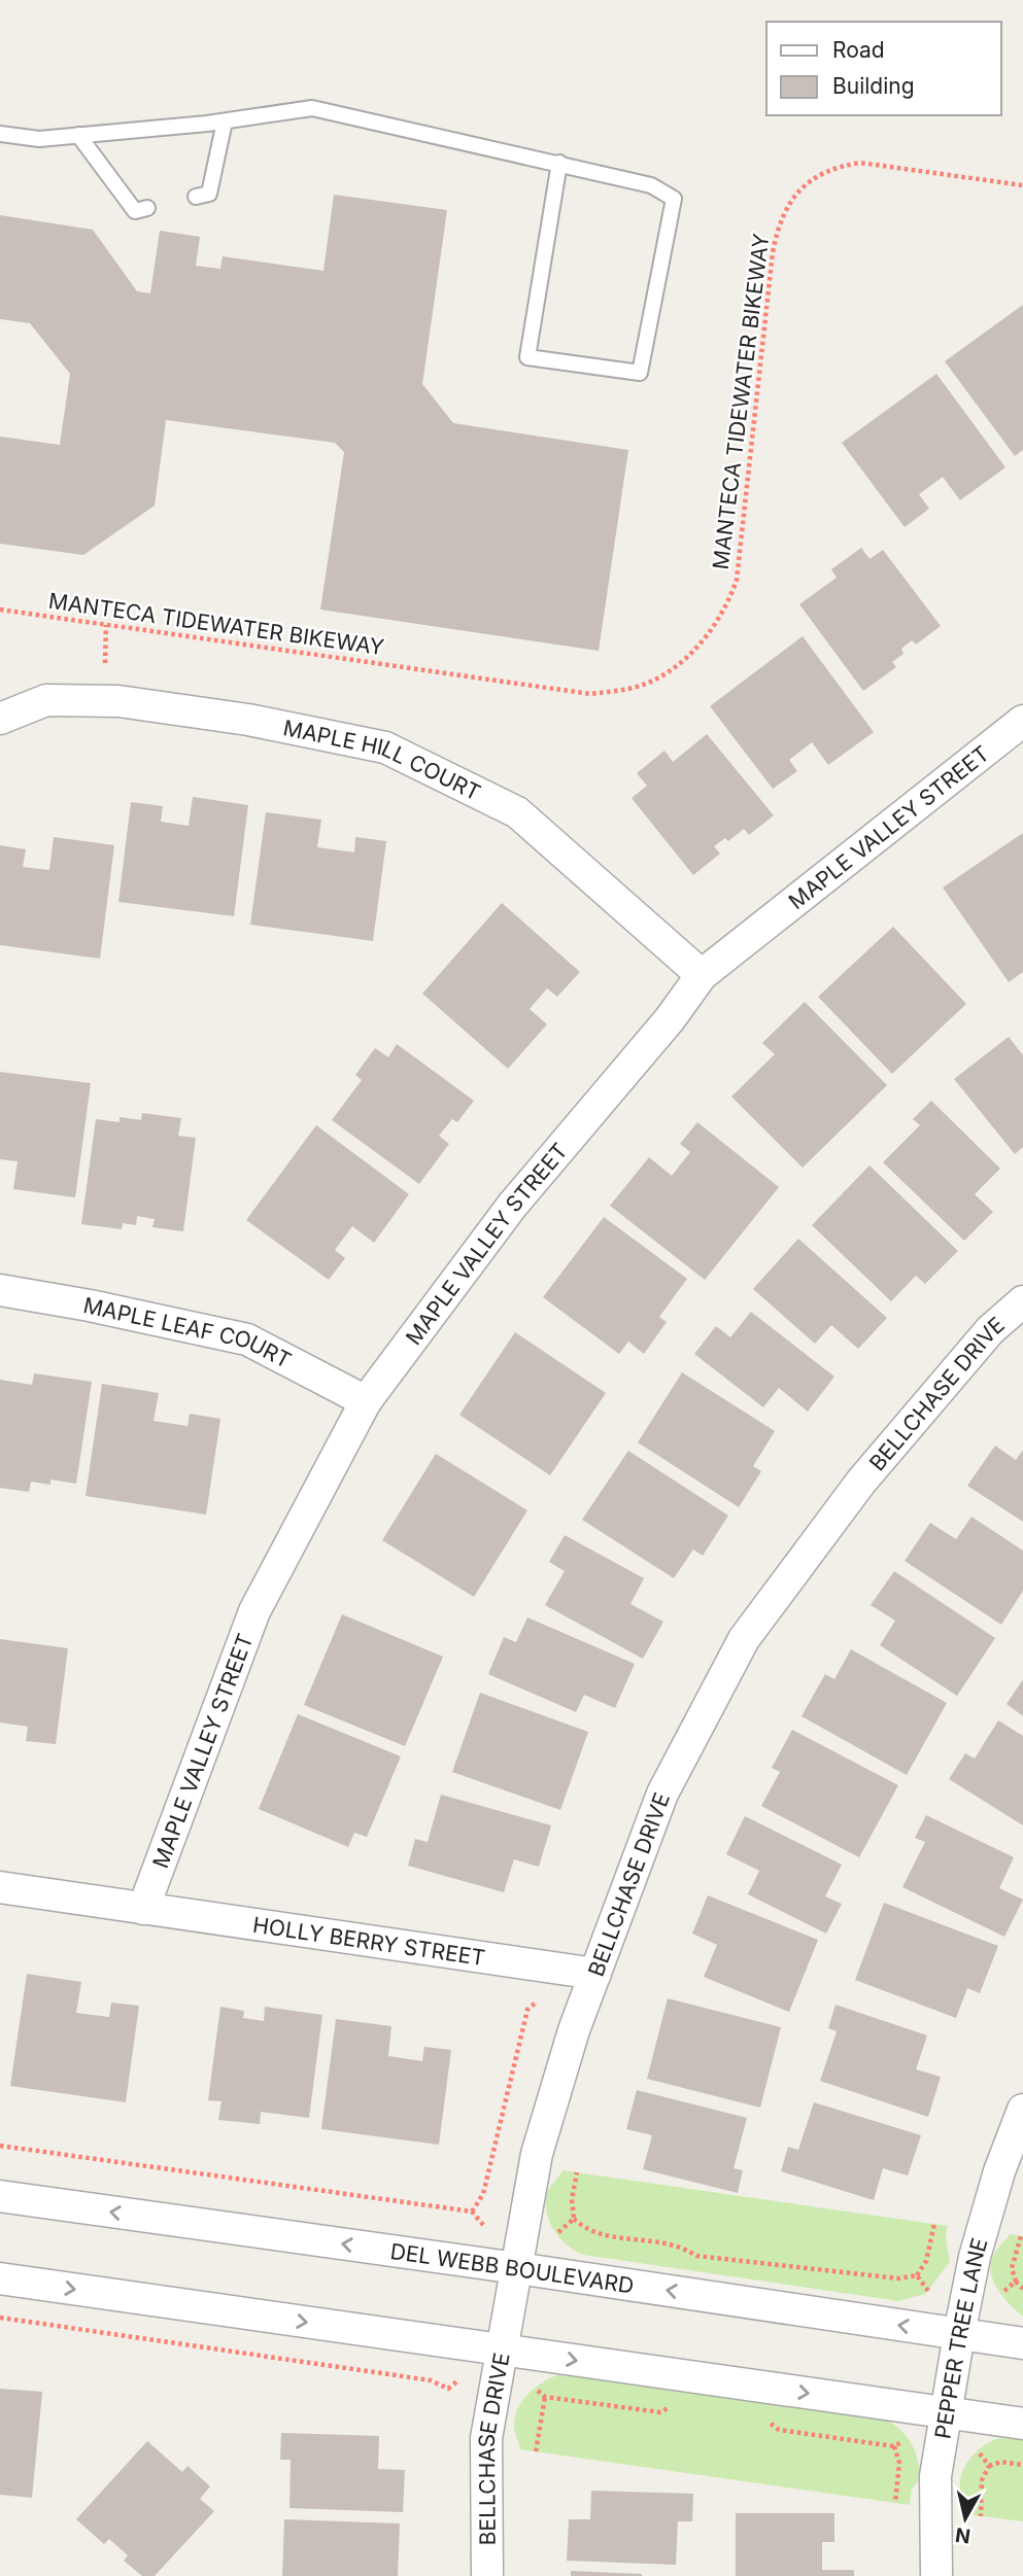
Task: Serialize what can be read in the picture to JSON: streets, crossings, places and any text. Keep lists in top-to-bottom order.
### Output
{
  "streets": {
    "street": [
      "MAPLE HILL COURT",
      "MAPLE VALLEY STREET",
      "MAPLE LEAF COURT",
      "BELLCHASE DRIVE",
      "HOLLY BERRY STREET",
      "DEL WEBB BOULEVARD",
      "PEPPER TREE LANE"
    ],
    "path": ["MANTECA TIDEWATER BIKEWAY"]
  },
  "crossings": [
    ["MAPLE HILL COURT", "MAPLE VALLEY STREET"],
    ["MAPLE VALLEY STREET", "MAPLE LEAF COURT"],
    ["MAPLE VALLEY STREET", "HOLLY BERRY STREET"],
    ["BELLCHASE DRIVE", "HOLLY BERRY STREET"],
    ["BELLCHASE DRIVE", "DEL WEBB BOULEVARD"],
    ["DEL WEBB BOULEVARD", "PEPPER TREE LANE"]
  ],
  "legend": ["Road", "Building"],
  "north": "bottom"
}
